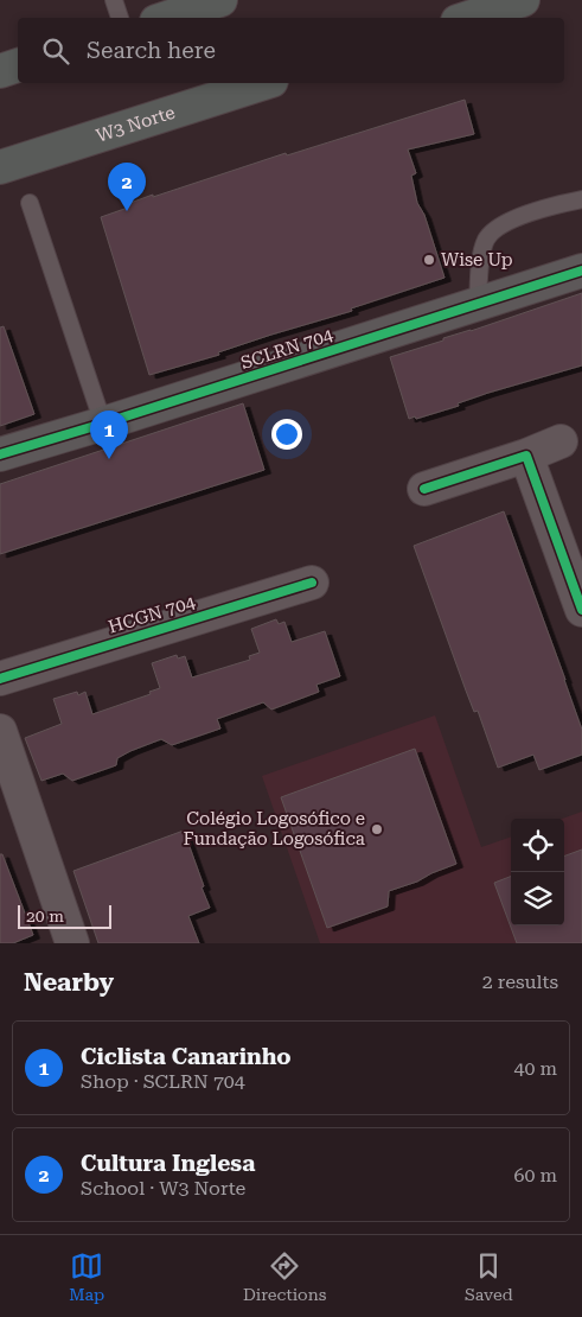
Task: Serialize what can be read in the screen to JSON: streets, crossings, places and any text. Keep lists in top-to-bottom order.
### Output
{
  "streets": {
    "main road": ["W3 Norte"],
    "street": ["SCLRN 704", "HCGN 704"]
  },
  "places": ["Wise Up", "Colégio Logosófico e Fundação Logosófica"],
  "scale_bar": "20 m",
  "page": {
    "search": "Search here",
    "pins": ["2", "1"],
    "scale": "20 m",
    "heading": ["Nearby", "2 results"],
    "list": [
      {
        "mark": "1",
        "name": "Ciclista Canarinho",
        "note": "Shop · SCLRN 704",
        "value": "40 m"
      },
      {
        "mark": "2",
        "name": "Cultura Inglesa",
        "note": "School · W3 Norte",
        "value": "60 m"
      }
    ],
    "nav": ["Map", "Directions", "Saved"]
  }
}
